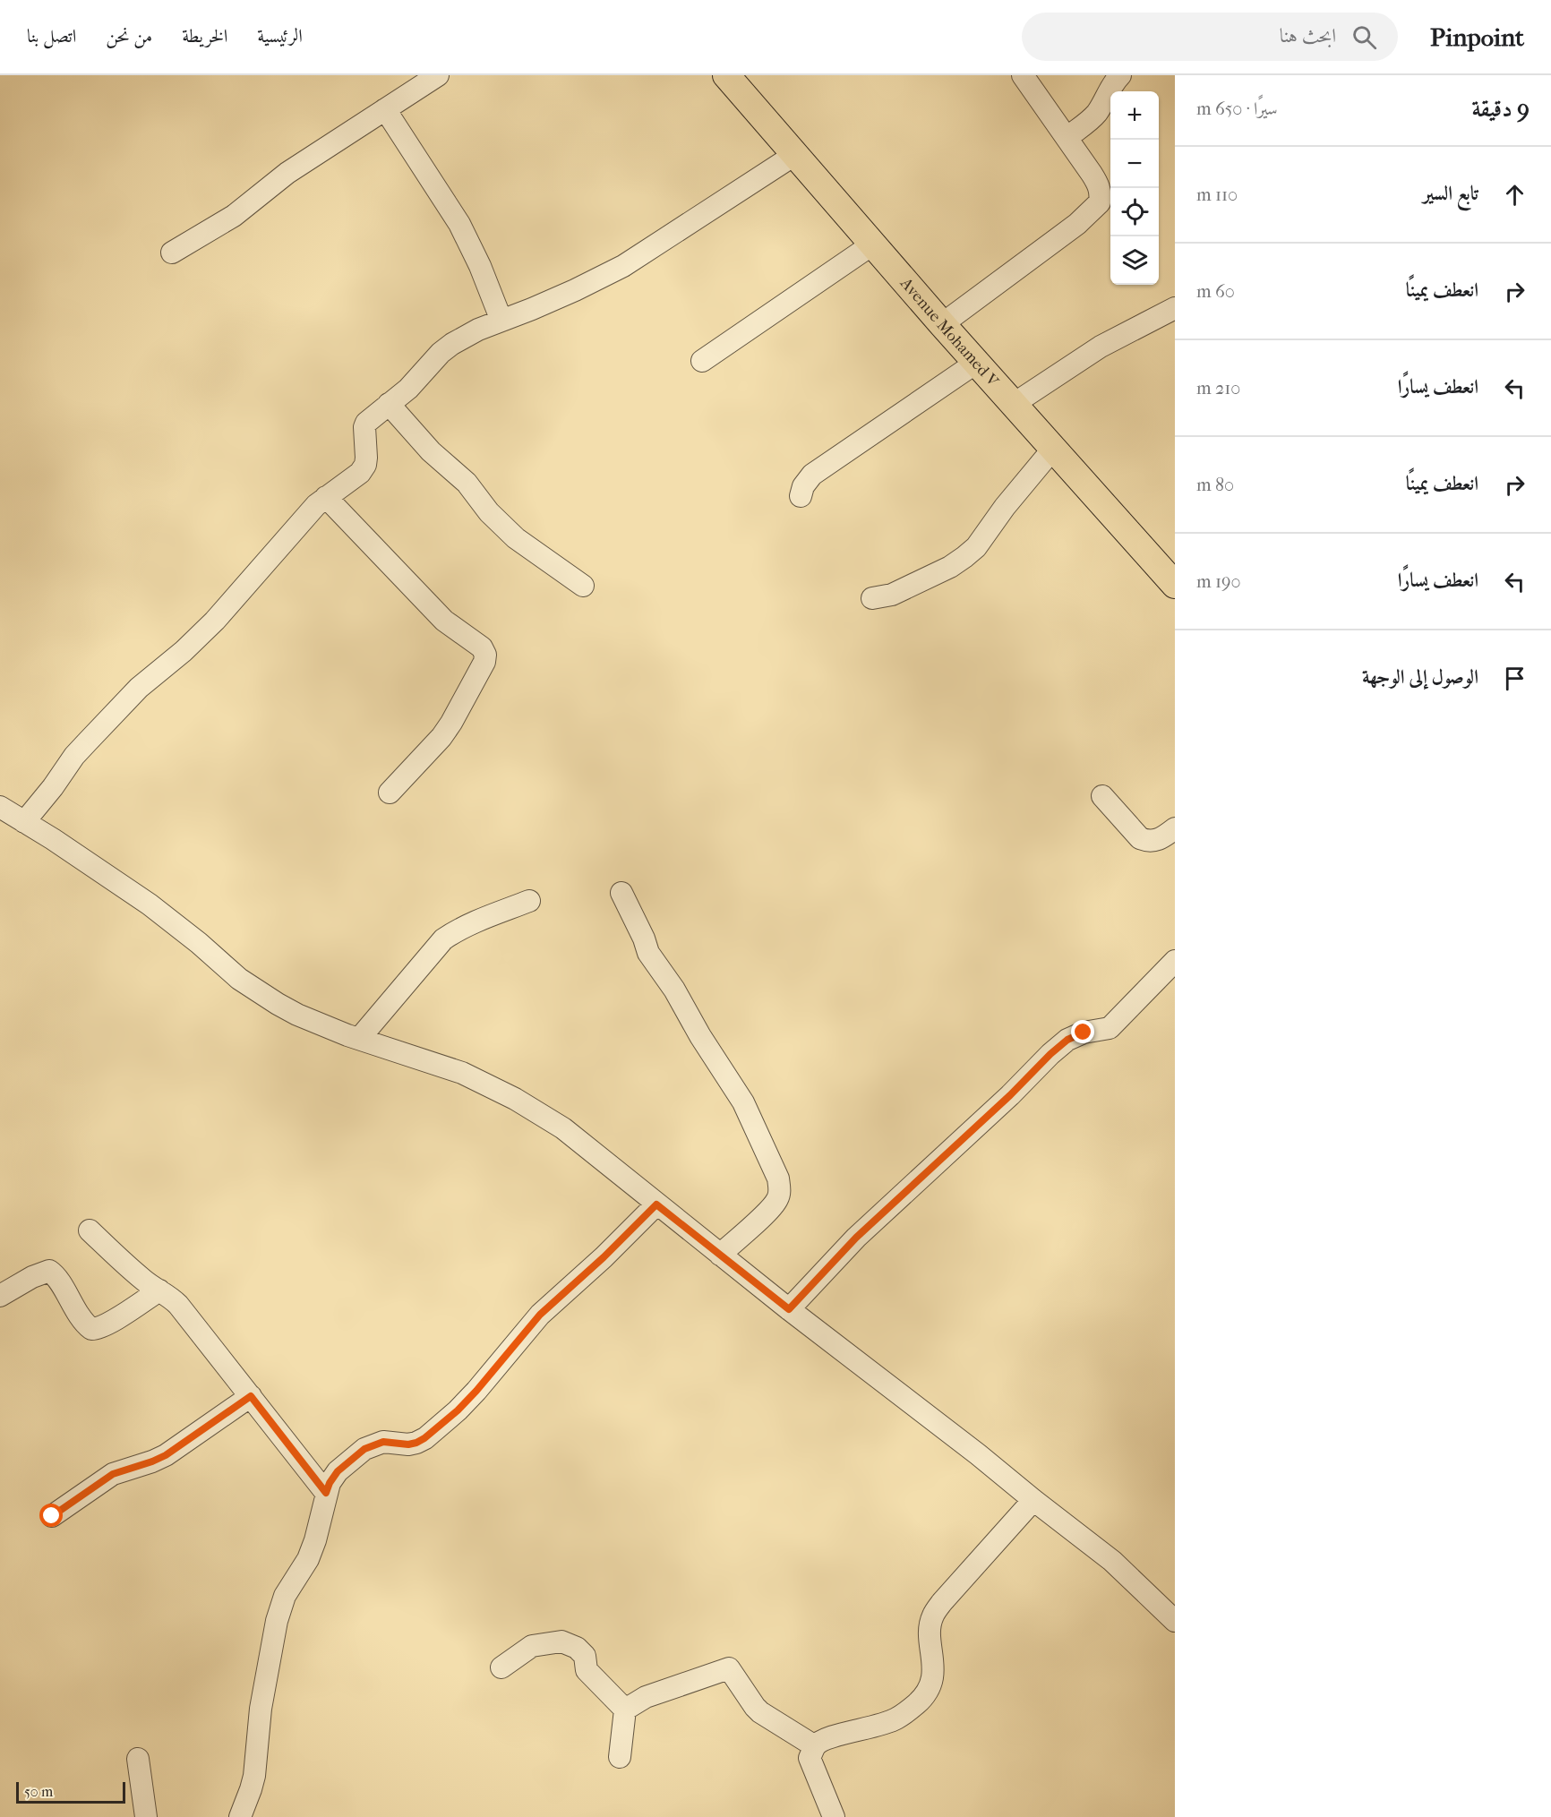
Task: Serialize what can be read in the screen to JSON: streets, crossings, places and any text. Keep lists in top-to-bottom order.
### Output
{
  "streets": {
    "main road": ["Avenue Mohamed V"]
  },
  "scale_bar": "50 m",
  "page": {
    "header": "Pinpoint",
    "search": "ابحث هنا",
    "nav": [
      "الرئيسية",
      "الخريطة",
      "من نحن",
      "اتصل بنا"
    ],
    "heading": ["9 دقيقة", "سيرًا · 650 m"],
    "map_buttons": ["+", "−"],
    "list": [
      ["تابع السير", "110 m"],
      ["انعطف يمينًا", "60 m"],
      ["انعطف يسارًا", "210 m"],
      ["انعطف يمينًا", "80 m"],
      ["انعطف يسارًا", "190 m"],
      "الوصول إلى الوجهة"
    ],
    "scale": "50 m"
  }
}
